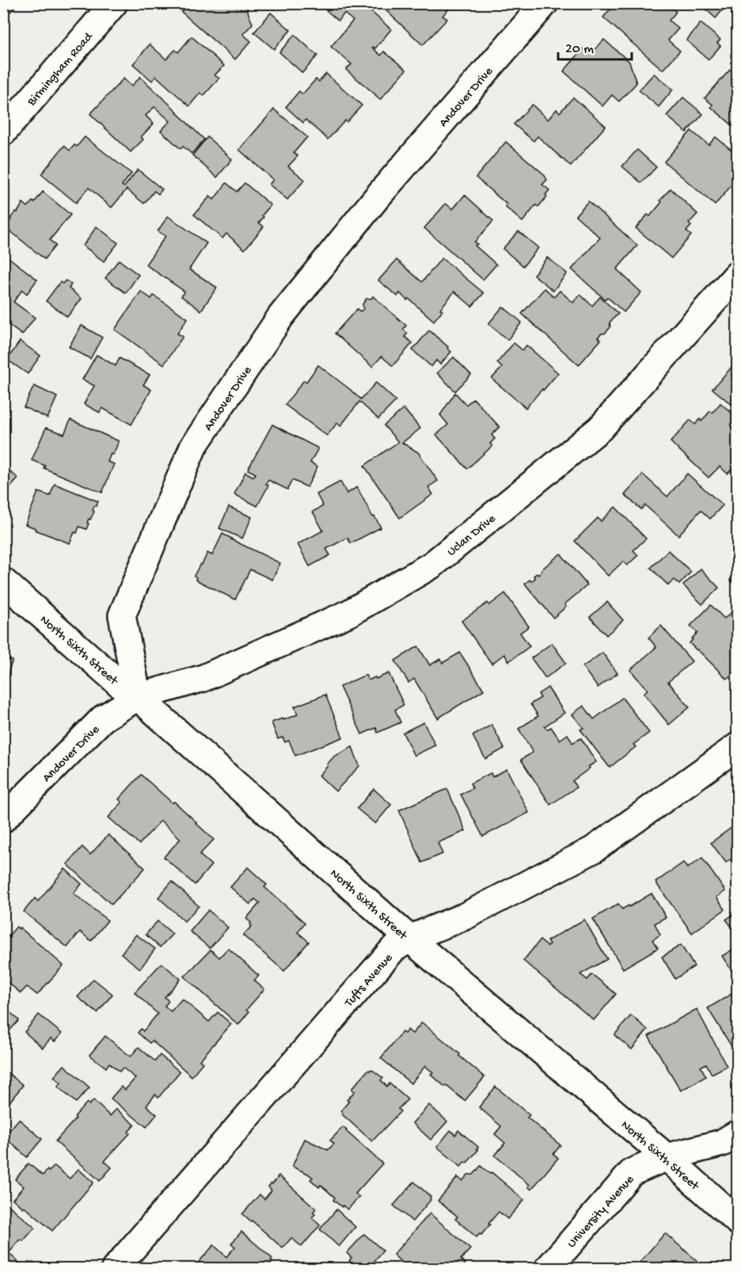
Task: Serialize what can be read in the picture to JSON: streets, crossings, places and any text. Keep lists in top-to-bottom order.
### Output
{
  "streets": {
    "street": [
      "Birmingham Road",
      "Andover Drive",
      "Uclan Drive",
      "North Sixth Street",
      "Tufts Avenue",
      "University Avenue"
    ]
  },
  "crossings": [
    ["Andover Drive", "Uclan Drive"],
    ["Andover Drive", "North Sixth Street"],
    ["Uclan Drive", "North Sixth Street"],
    ["North Sixth Street", "Tufts Avenue"],
    ["North Sixth Street", "University Avenue"]
  ],
  "scale_bar": "20 m"
}
